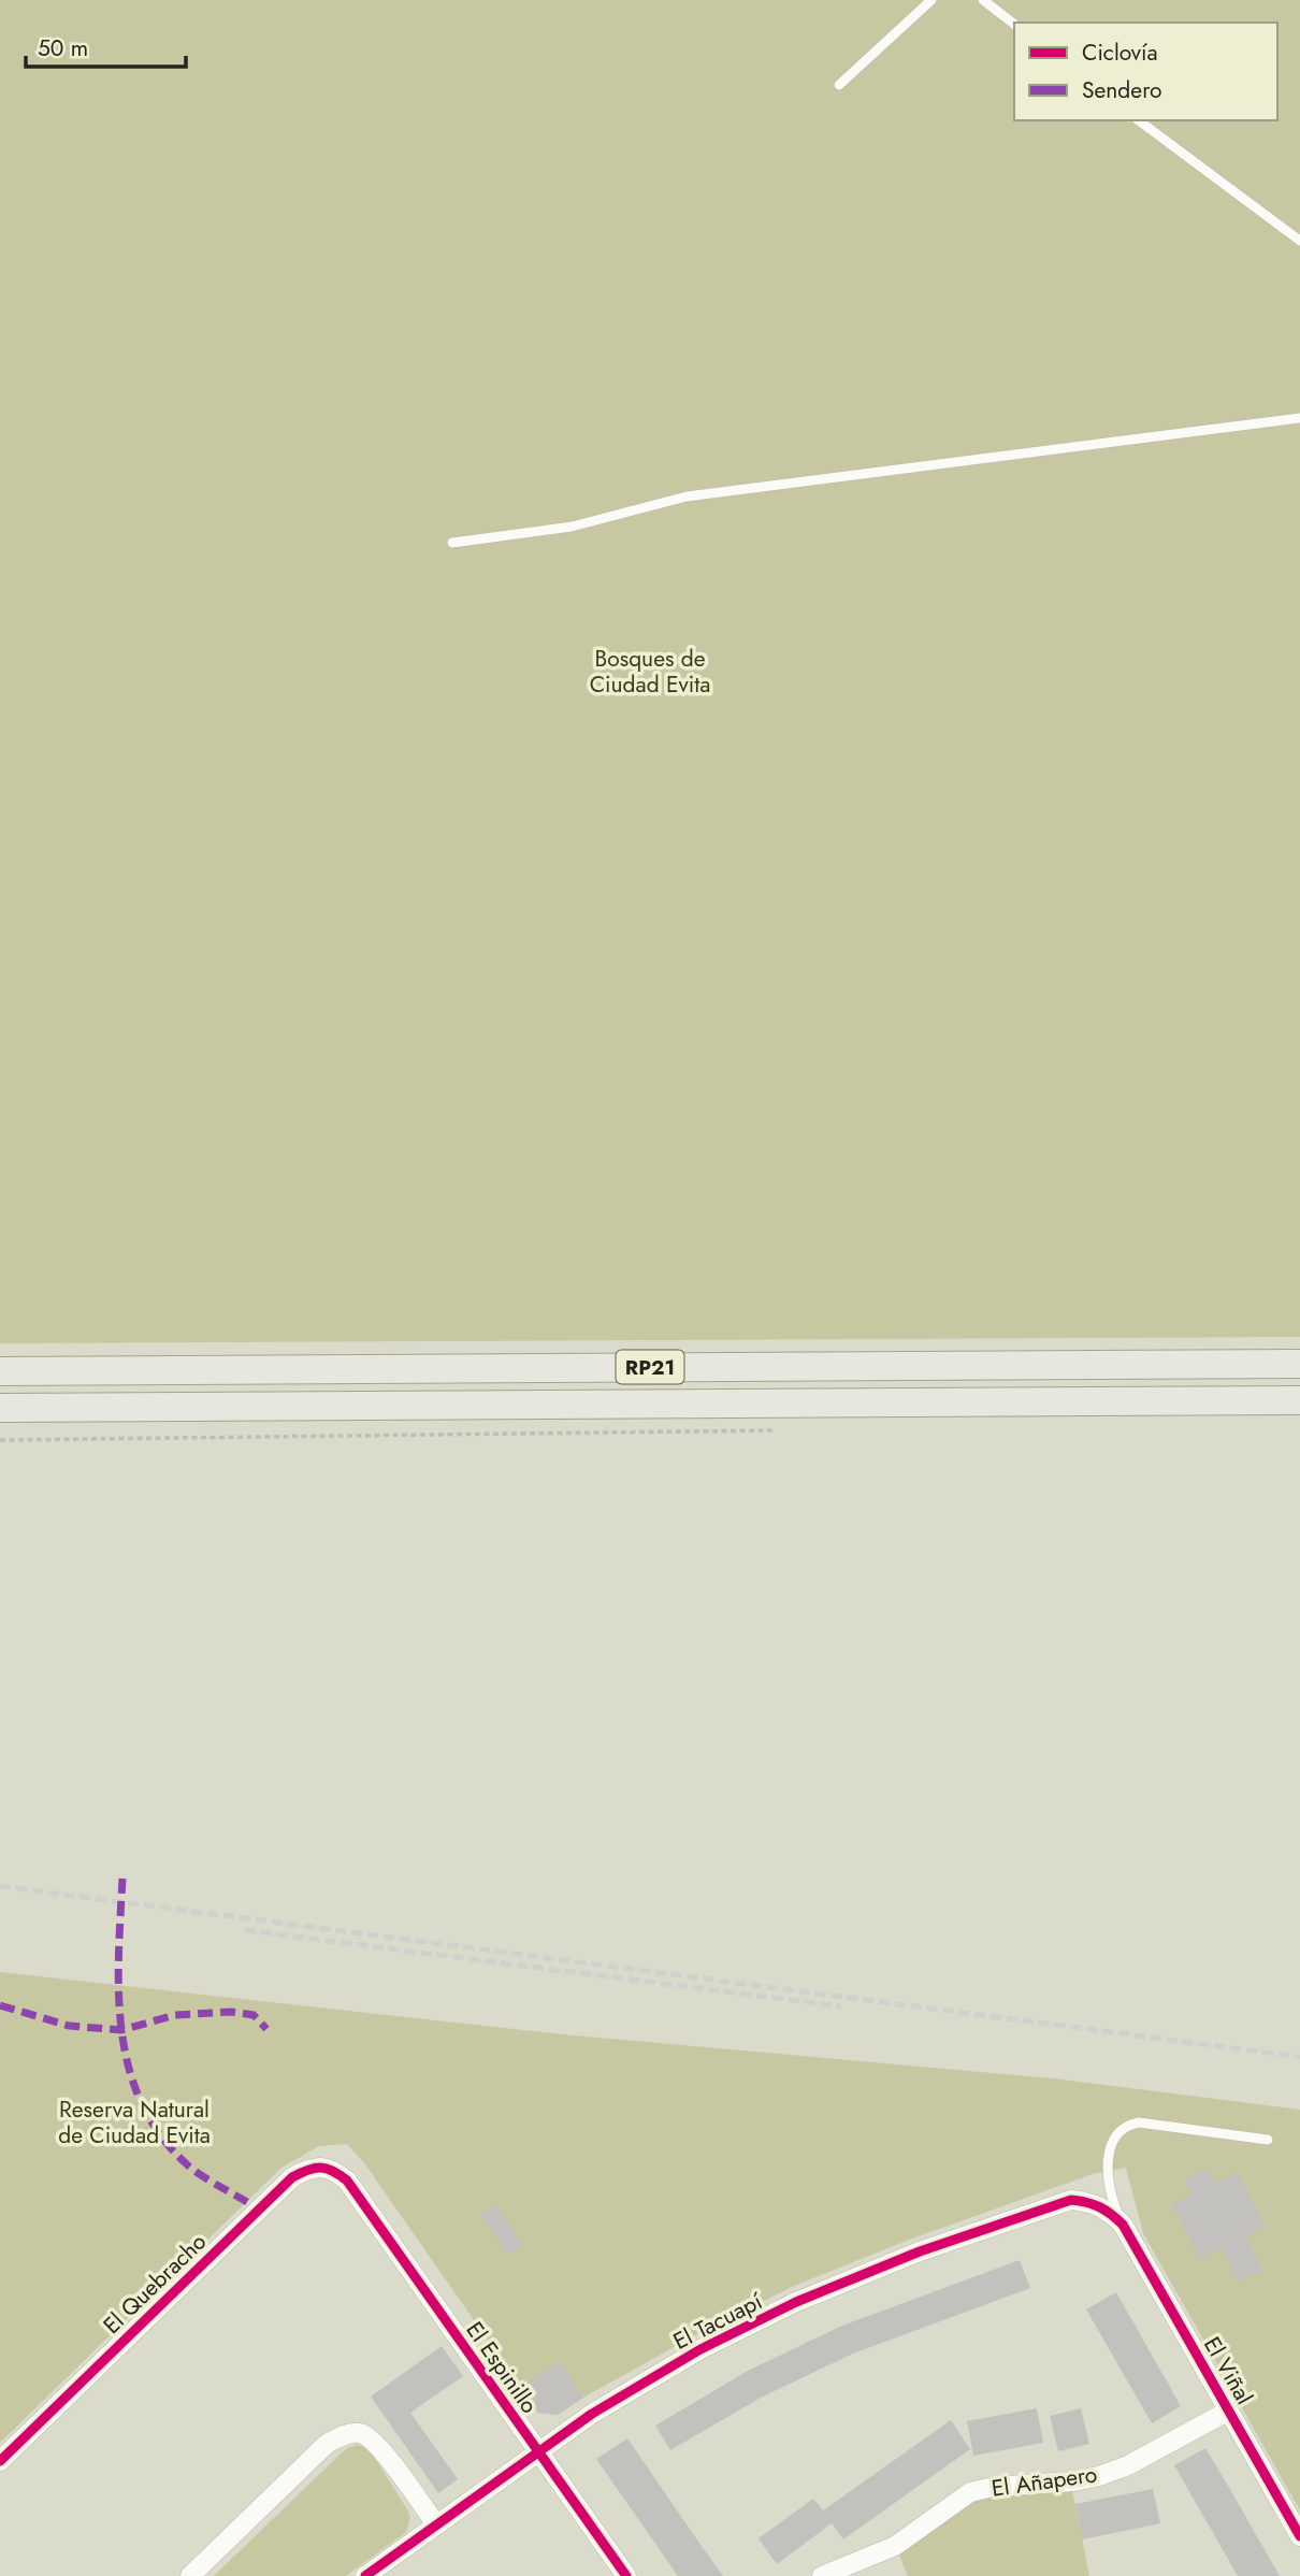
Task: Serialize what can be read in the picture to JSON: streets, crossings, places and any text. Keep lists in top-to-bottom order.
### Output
{
  "streets": {
    "main road": ["RP21"],
    "street": [
      "El Quebracho",
      "El Tacuapí",
      "El Espinillo",
      "El Viñal",
      "El Añapero"
    ]
  },
  "crossings": [
    ["El Quebracho", "El Espinillo"],
    ["El Tacuapí", "El Espinillo"],
    ["El Tacuapí", "El Viñal"],
    ["El Viñal", "El Añapero"]
  ],
  "parks": ["Bosques de Ciudad Evita", "Reserva Natural de Ciudad Evita"],
  "legend": ["Ciclovía", "Sendero"],
  "scale_bar": "50 m"
}
